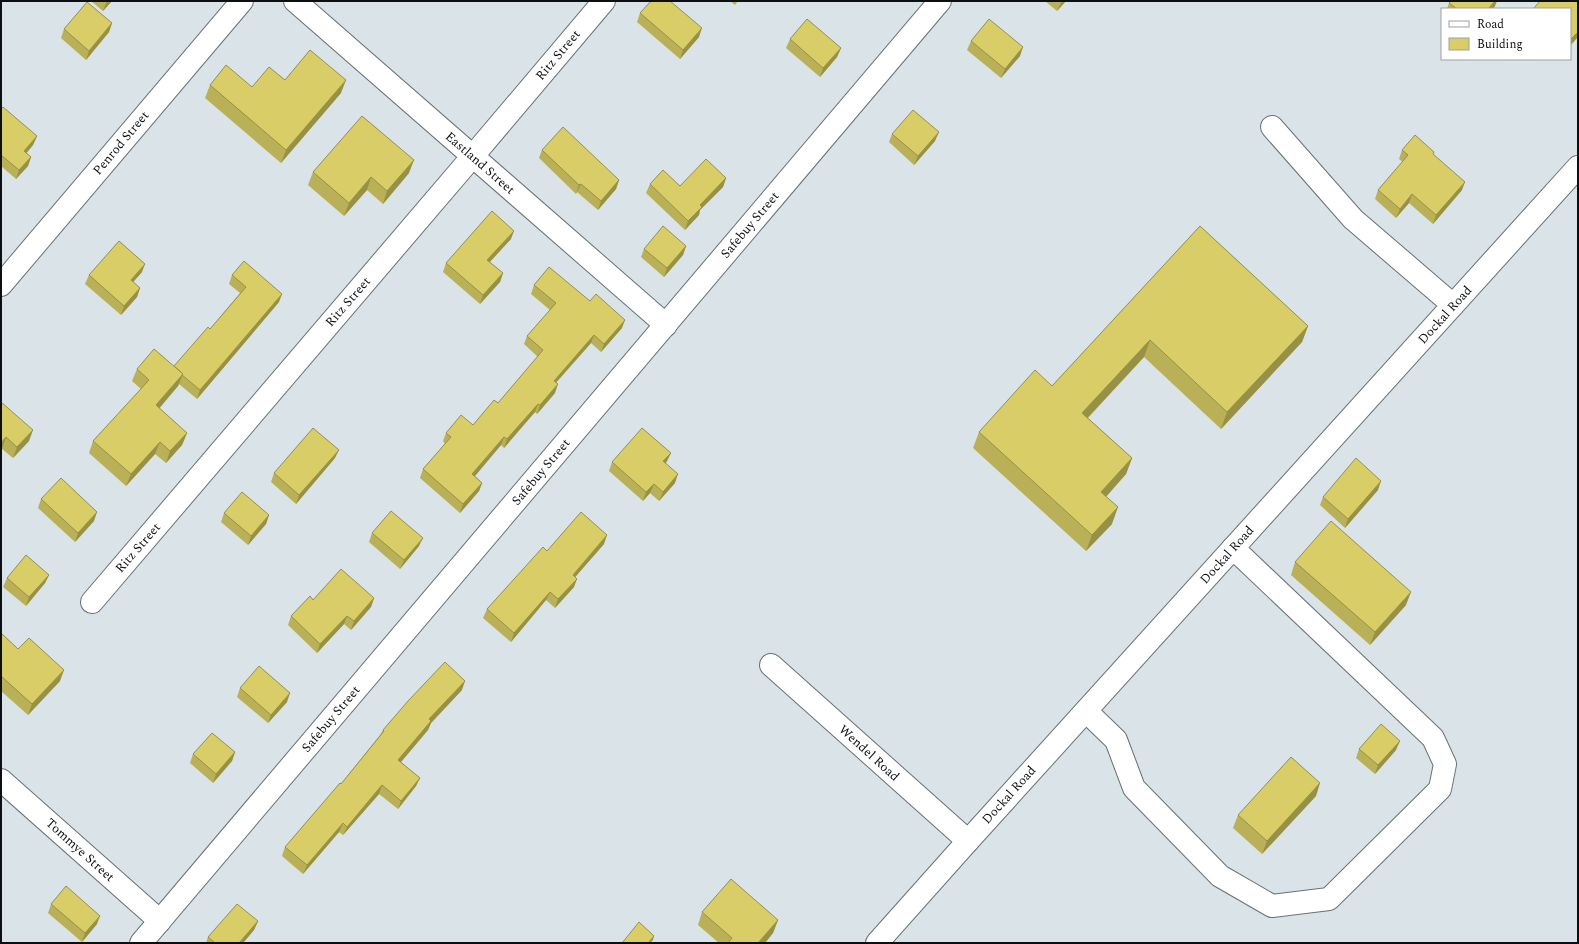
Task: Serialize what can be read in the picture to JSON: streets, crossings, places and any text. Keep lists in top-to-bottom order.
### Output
{
  "streets": {
    "street": [
      "Ritz Street",
      "Penrod Street",
      "Eastland Street",
      "Safebuy Street",
      "Dockal Road",
      "Wendel Road",
      "Tommye Street"
    ]
  },
  "crossings": [
    ["Ritz Street", "Eastland Street"],
    ["Eastland Street", "Safebuy Street"],
    ["Safebuy Street", "Tommye Street"],
    ["Dockal Road", "Wendel Road"]
  ],
  "legend": ["Road", "Building"]
}
